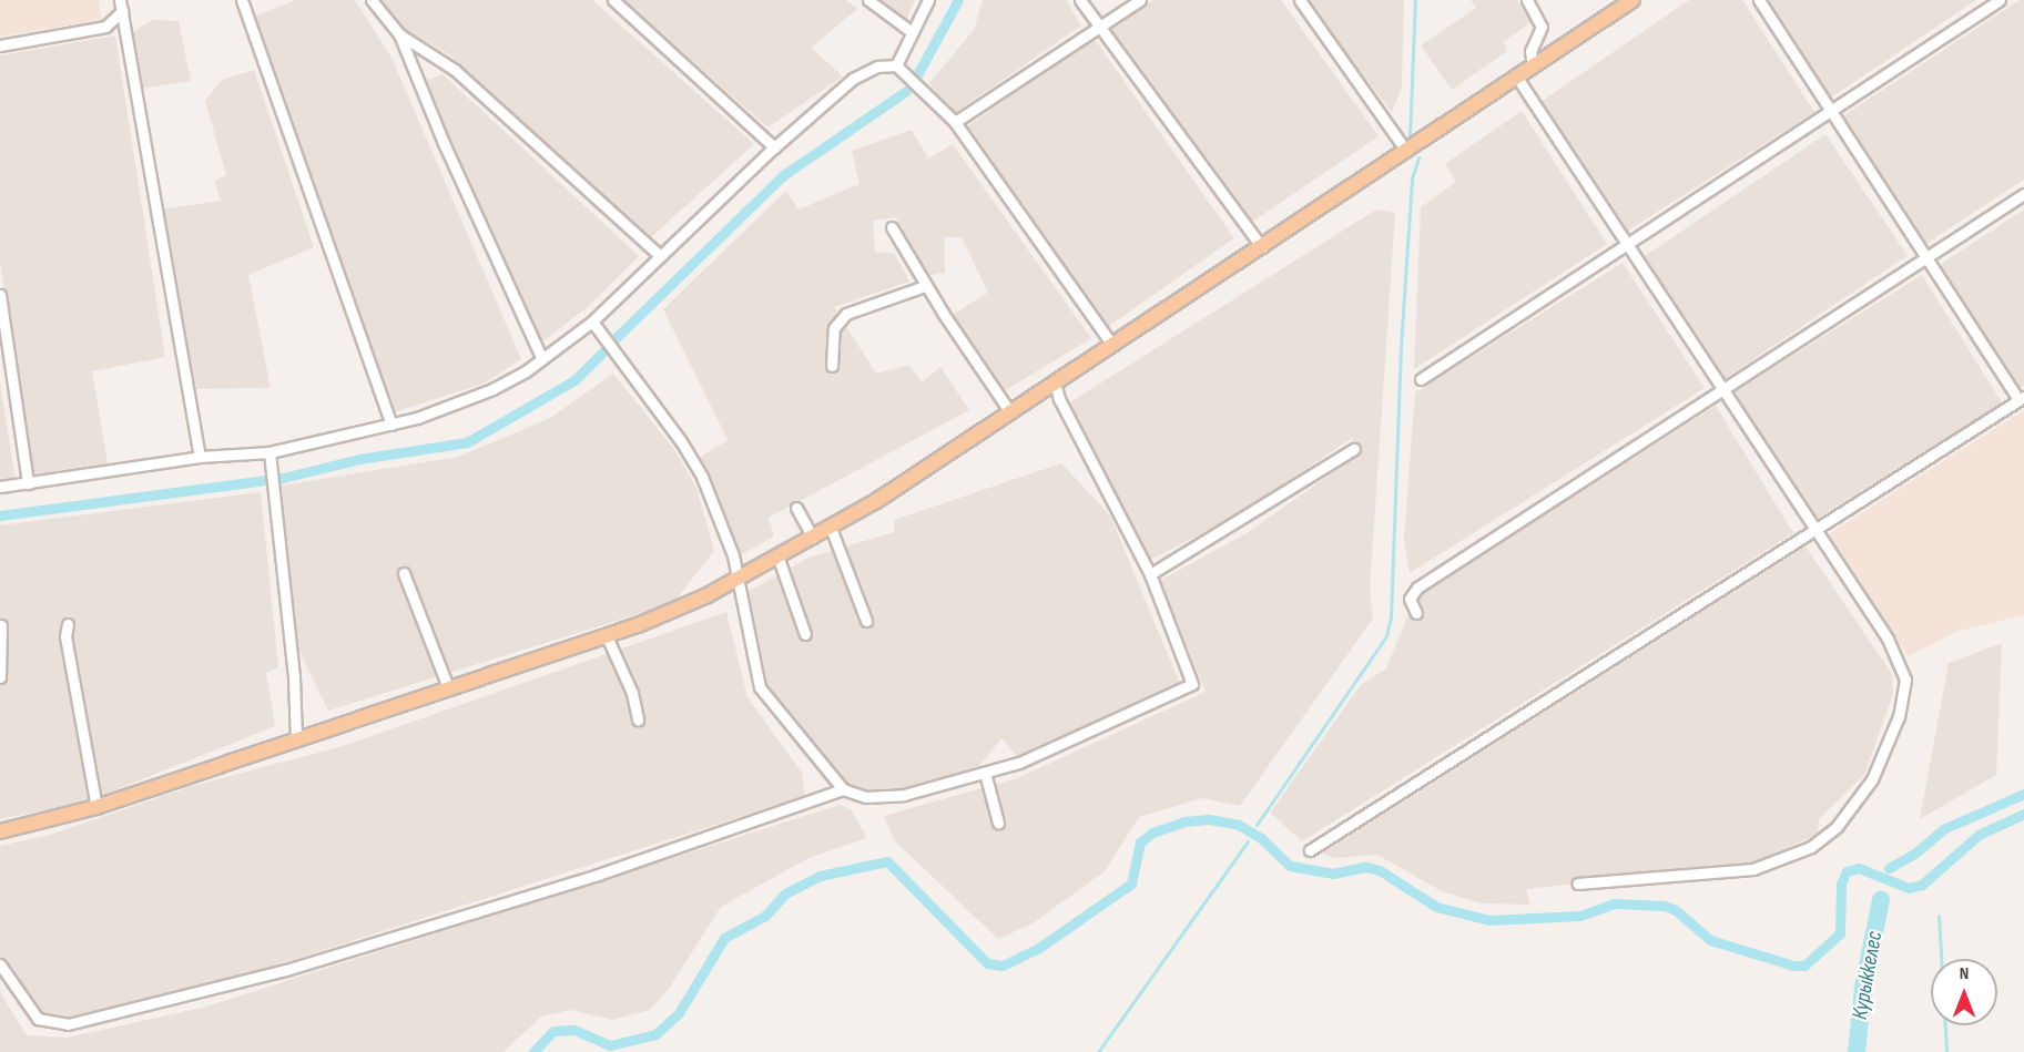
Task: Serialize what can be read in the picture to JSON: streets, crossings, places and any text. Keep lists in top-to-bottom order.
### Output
{
  "water": ["Курыккелес"],
  "north": "top"
}
